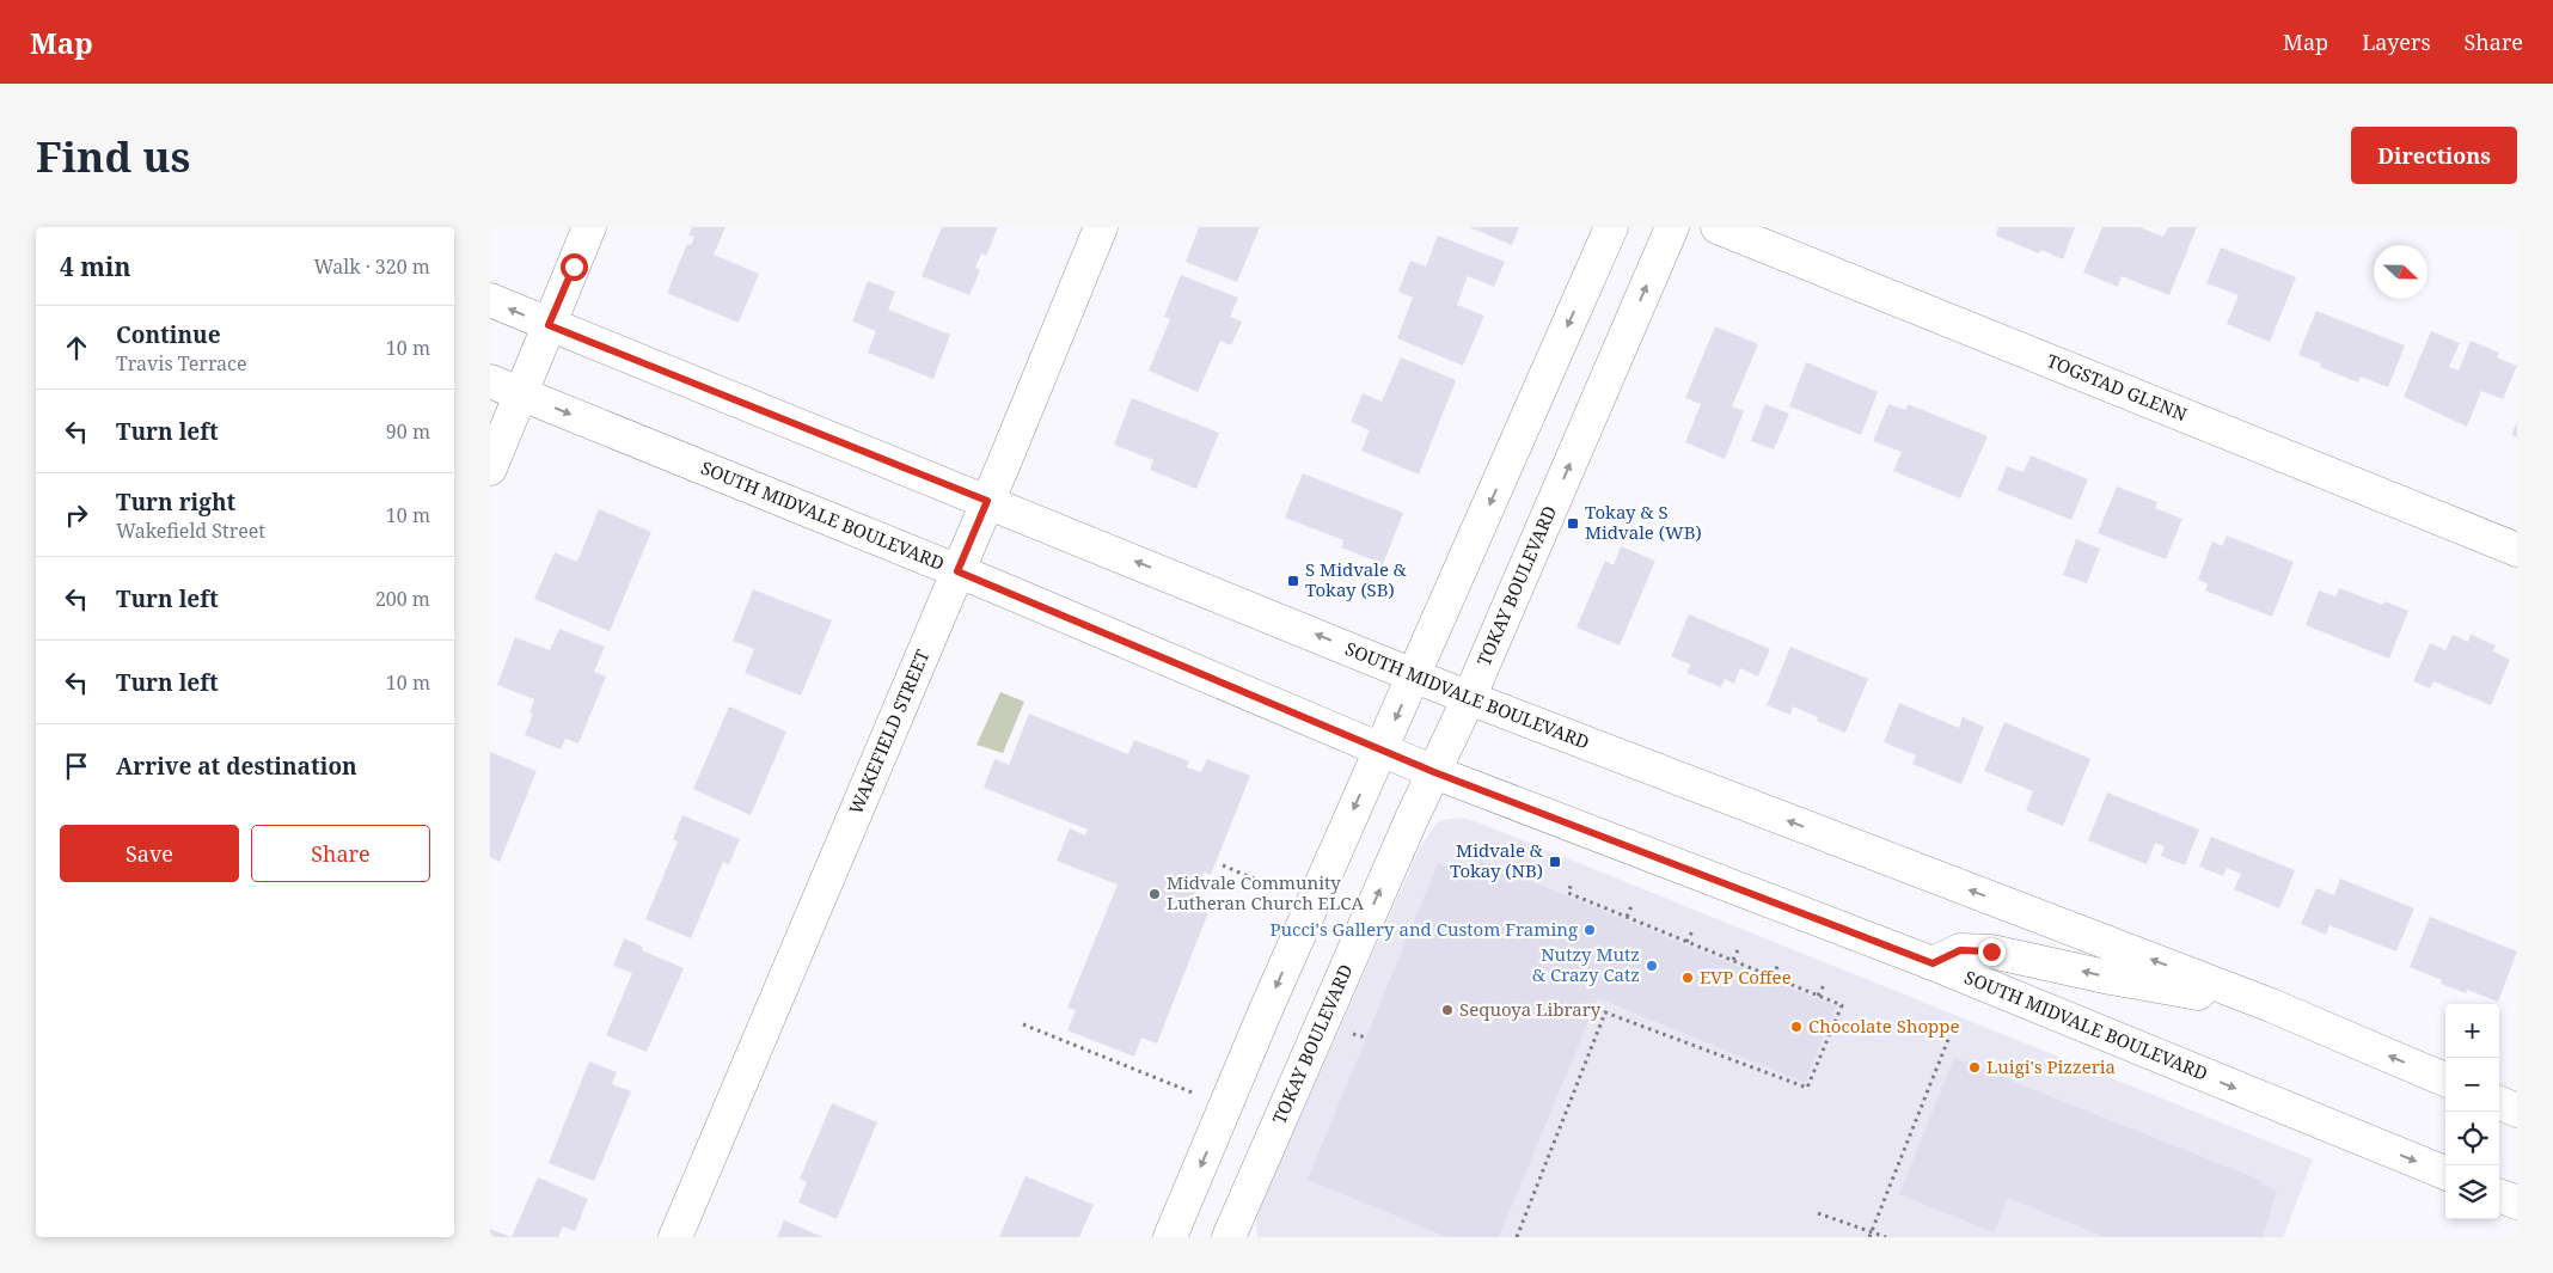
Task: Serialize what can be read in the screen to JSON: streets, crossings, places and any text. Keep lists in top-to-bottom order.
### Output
{
  "streets": {
    "main road": [
      "TOGSTAD GLENN",
      "SOUTH MIDVALE BOULEVARD",
      "TOKAY BOULEVARD",
      "WAKEFIELD STREET"
    ]
  },
  "crossings": [
    ["SOUTH MIDVALE BOULEVARD", "TOKAY BOULEVARD"],
    ["SOUTH MIDVALE BOULEVARD", "WAKEFIELD STREET"]
  ],
  "places": {
    "transit": ["Tokay & S Midvale (WB)", "S Midvale & Tokay (SB)", "Midvale & Tokay (NB)"],
    "other": [
      "Midvale Community Lutheran Church ELCA",
      "Pucci's Gallery and Custom Framing",
      "Nutzy Mutz & Crazy Catz",
      "EVP Coffee",
      "Sequoya Library",
      "Chocolate Shoppe",
      "Luigi's Pizzeria"
    ]
  },
  "north": "right",
  "page": {
    "header": "Map",
    "nav": ["Map", "Layers", "Share"],
    "buttons": [
      "Directions",
      ["Save", "Share"]
    ],
    "title": "Find us",
    "heading": ["4 min", "Walk · 320 m"],
    "list": [
      ["Continue", "Travis Terrace", "10 m"],
      ["Turn left", "90 m"],
      ["Turn right", "Wakefield Street", "10 m"],
      ["Turn left", "200 m"],
      ["Turn left", "10 m"],
      "Arrive at destination"
    ],
    "map_buttons": ["+", "−"]
  }
}
